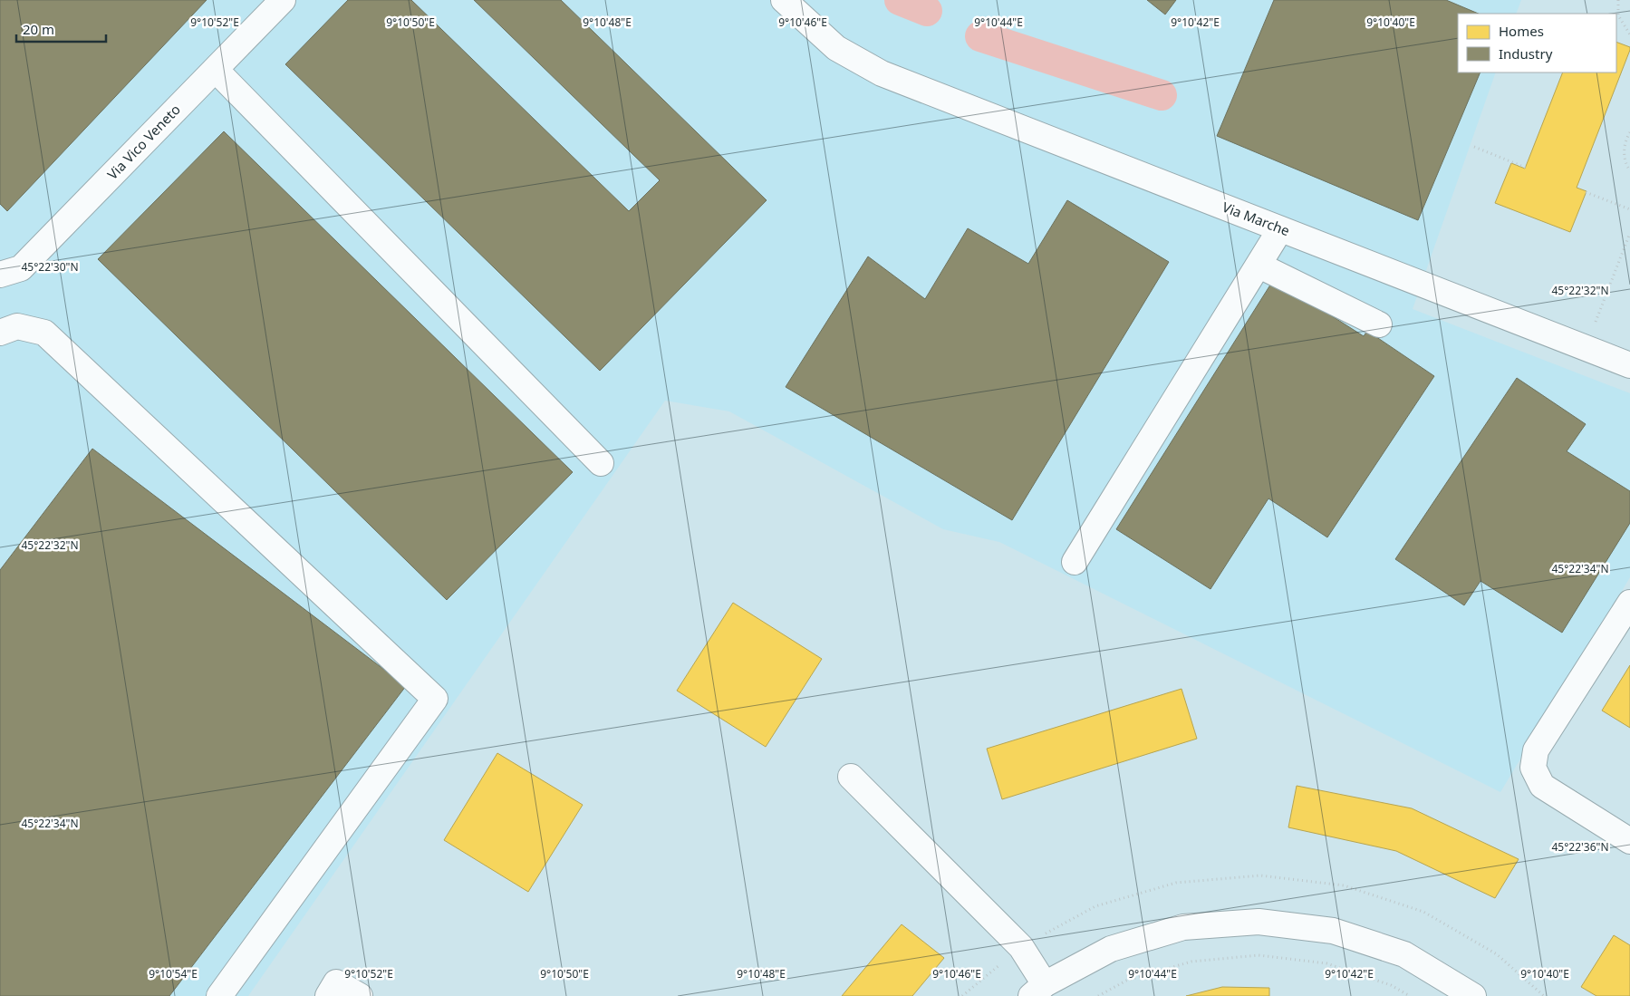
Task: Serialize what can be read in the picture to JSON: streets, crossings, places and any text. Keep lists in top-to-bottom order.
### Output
{
  "streets": {
    "street": ["Via Vico Veneto", "Via Marche"]
  },
  "legend": ["Homes", "Industry"],
  "scale_bar": "20 m",
  "coordinates": [
    "9°10'52\"E",
    "9°10'50\"E",
    "9°10'48\"E",
    "9°10'46\"E",
    "9°10'44\"E",
    "9°10'42\"E",
    "9°10'40\"E",
    "45°22'30\"N",
    "45°22'32\"N",
    "45°22'34\"N",
    "45°22'36\"N",
    "9°10'54\"E"
  ]
}
